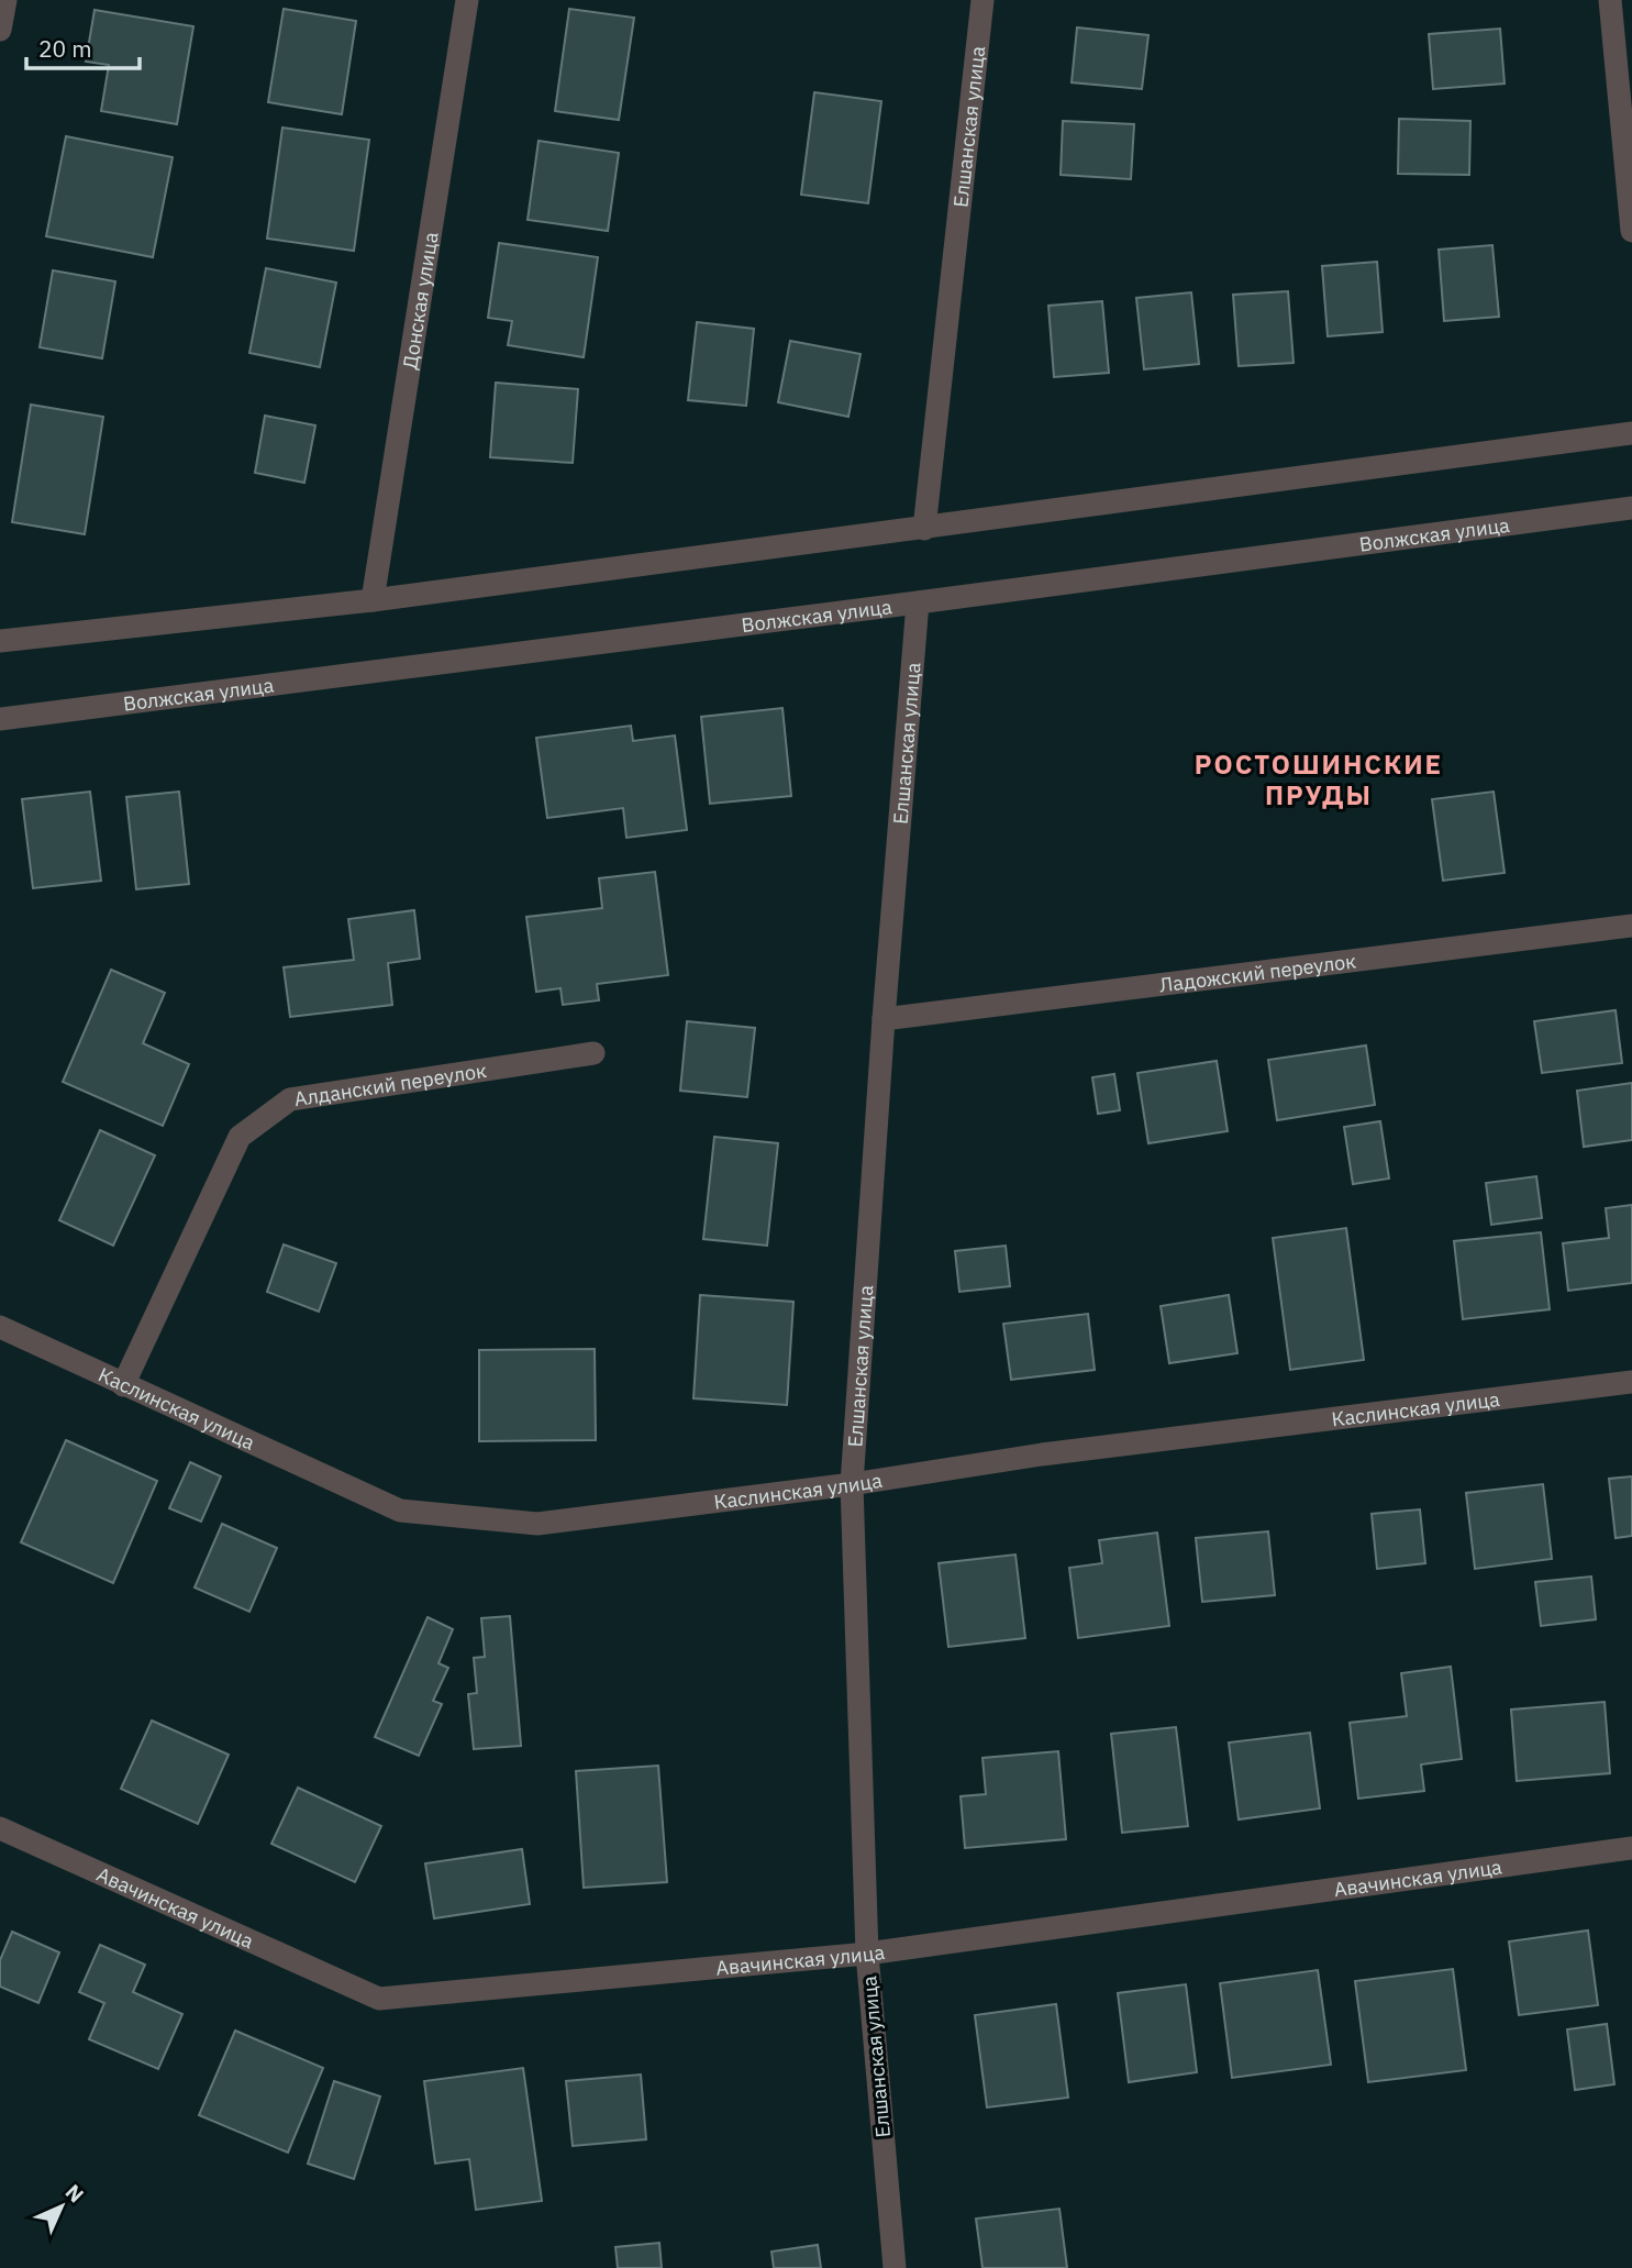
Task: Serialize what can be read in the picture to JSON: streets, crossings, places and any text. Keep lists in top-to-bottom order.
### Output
{
  "streets": {
    "street": [
      "Елшанская улица",
      "Донская улица",
      "Волжская улица",
      "Ладожский переулок",
      "Алданский переулок",
      "Каслинская улица",
      "Авачинская улица"
    ]
  },
  "crossings": [
    ["Елшанская улица", "Волжская улица"],
    ["Елшанская улица", "Ладожский переулок"],
    ["Елшанская улица", "Каслинская улица"],
    ["Елшанская улица", "Авачинская улица"],
    ["Алданский переулок", "Каслинская улица"]
  ],
  "districts": ["РОСТОШИНСКИЕ ПРУДЫ"],
  "scale_bar": "20 m",
  "north": "top right"
}
